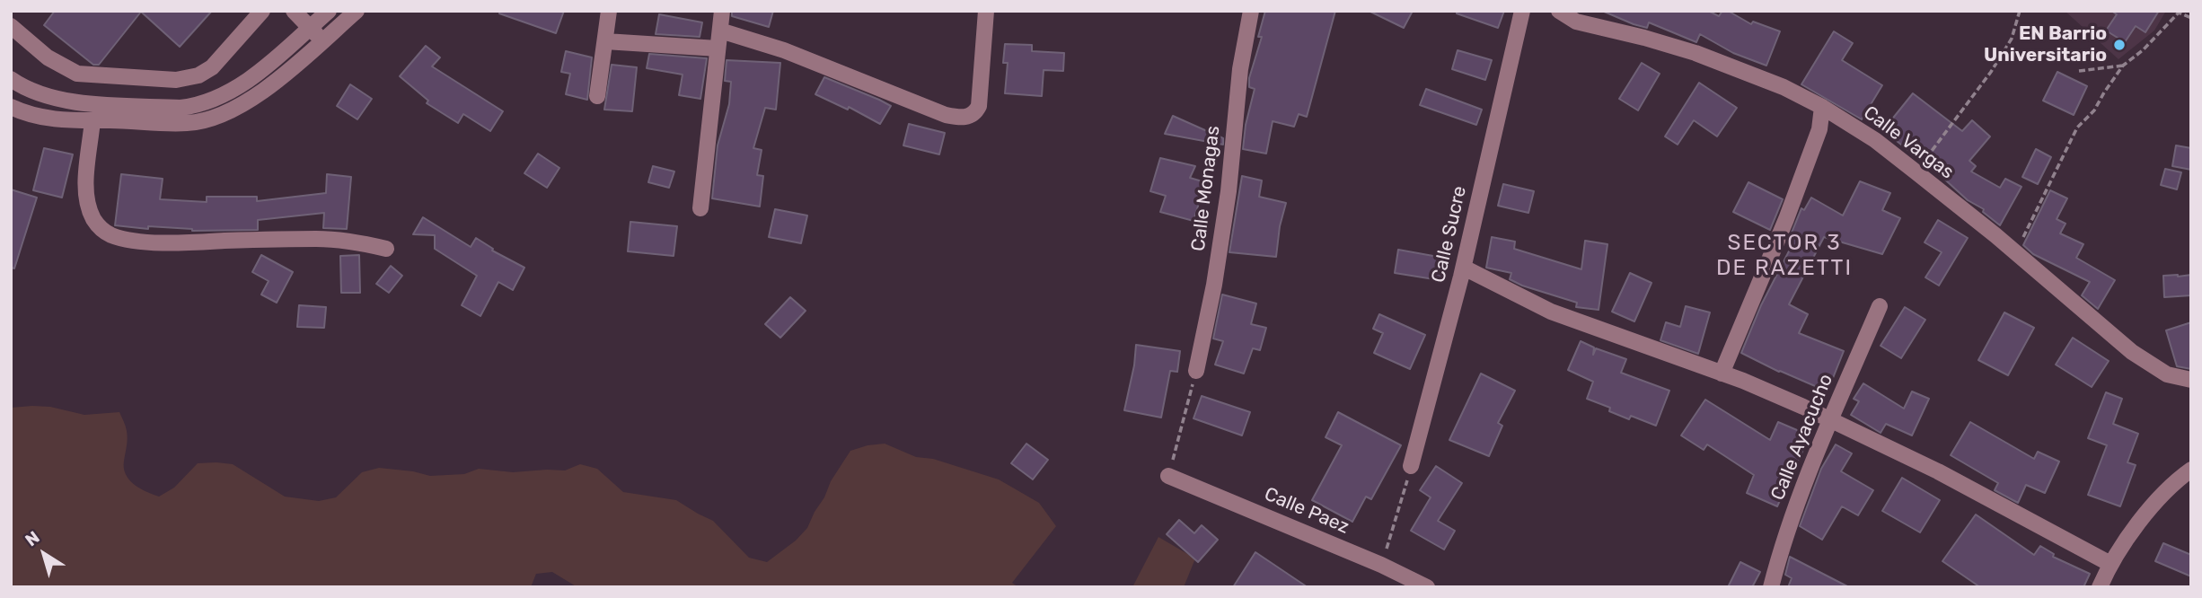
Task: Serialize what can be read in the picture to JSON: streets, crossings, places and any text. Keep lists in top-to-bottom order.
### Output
{
  "streets": {
    "street": [
      "Calle Vargas",
      "Calle Monagas",
      "Calle Sucre",
      "Calle Ayacucho",
      "Calle Paez"
    ]
  },
  "districts": ["SECTOR 3 DE RAZETTI"],
  "places": ["EN Barrio Universitario"],
  "north": "top left"
}
